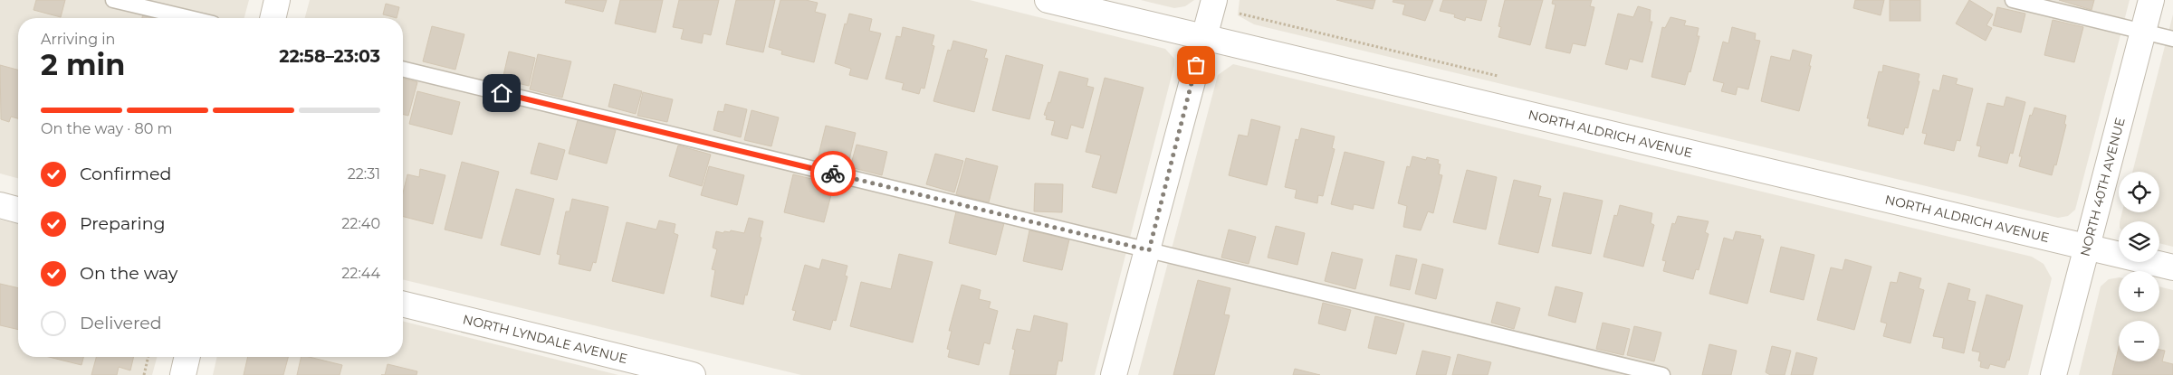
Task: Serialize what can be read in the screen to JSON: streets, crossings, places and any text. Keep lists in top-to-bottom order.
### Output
{
  "streets": {
    "street": ["NORTH ALDRICH AVENUE", "NORTH 40TH AVENUE", "NORTH LYNDALE AVENUE"]
  },
  "crossings": [
    ["NORTH ALDRICH AVENUE", "NORTH 40TH AVENUE"]
  ],
  "page": {
    "heading": ["2 min", "Arriving in", "22:58–23:03"],
    "bar": "On the way · 80 m",
    "list": [
      ["Confirmed", "22:31"],
      ["Preparing", "22:40"],
      ["On the way", "22:44"],
      "Delivered"
    ],
    "map_buttons": ["+", "−"]
  }
}
